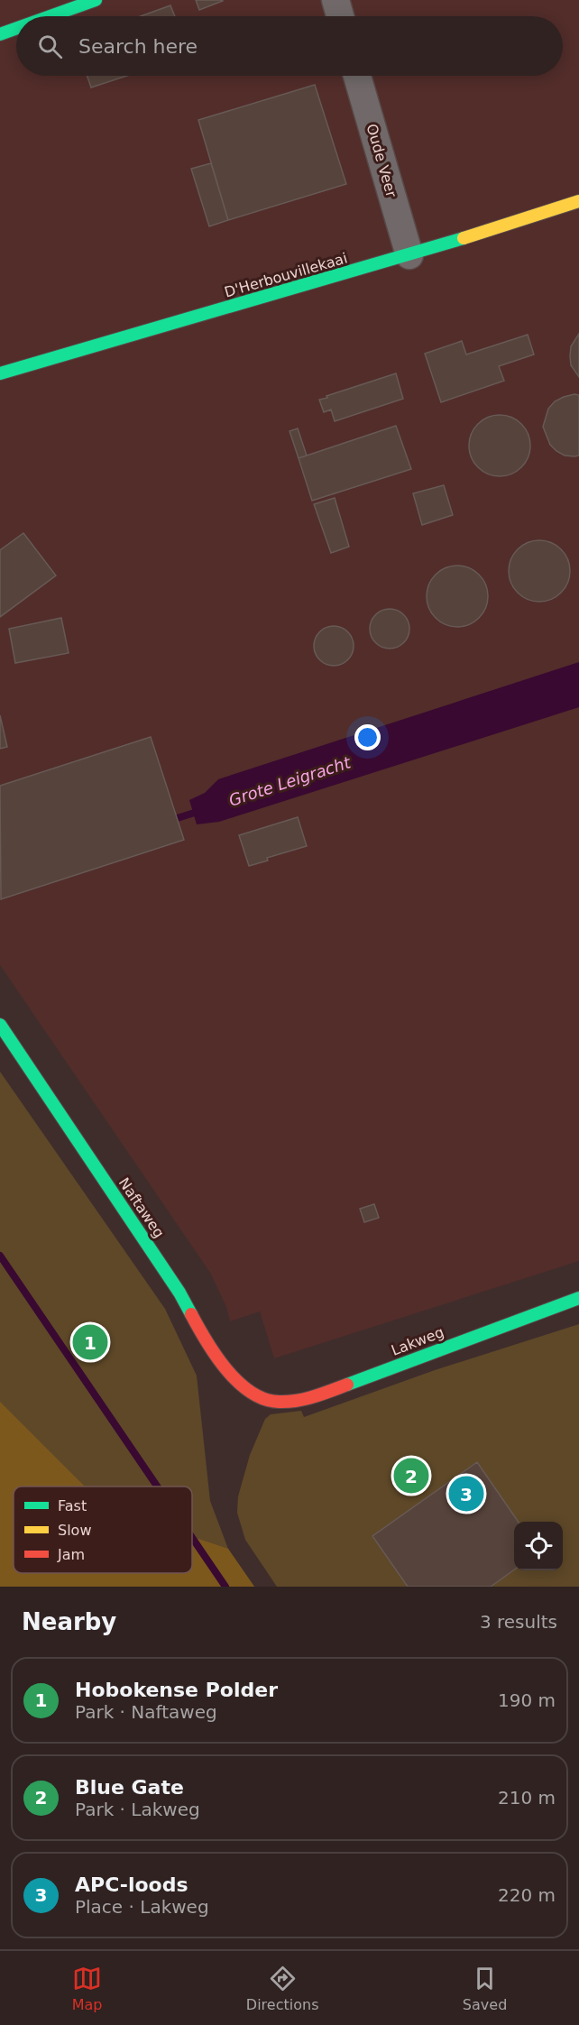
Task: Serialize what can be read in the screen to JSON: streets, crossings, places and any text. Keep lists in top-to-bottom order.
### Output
{
  "streets": {
    "street": [
      "Oude Veer",
      "D'Herbouvillekaai",
      "Naftaweg",
      "Lakweg"
    ]
  },
  "crossings": [
    ["Oude Veer", "D'Herbouvillekaai"],
    ["Naftaweg", "Lakweg"]
  ],
  "water": ["Grote Leigracht"],
  "legend": ["Fast", "Slow", "Jam"],
  "page": {
    "search": "Search here",
    "pins": ["1", "2", "3"],
    "heading": ["Nearby", "3 results"],
    "list": [
      {
        "mark": "1",
        "name": "Hobokense Polder",
        "note": "Park · Naftaweg",
        "value": "190 m"
      },
      {
        "mark": "2",
        "name": "Blue Gate",
        "note": "Park · Lakweg",
        "value": "210 m"
      },
      {
        "mark": "3",
        "name": "APC-loods",
        "note": "Place · Lakweg",
        "value": "220 m"
      }
    ],
    "nav": ["Map", "Directions", "Saved"]
  }
}
